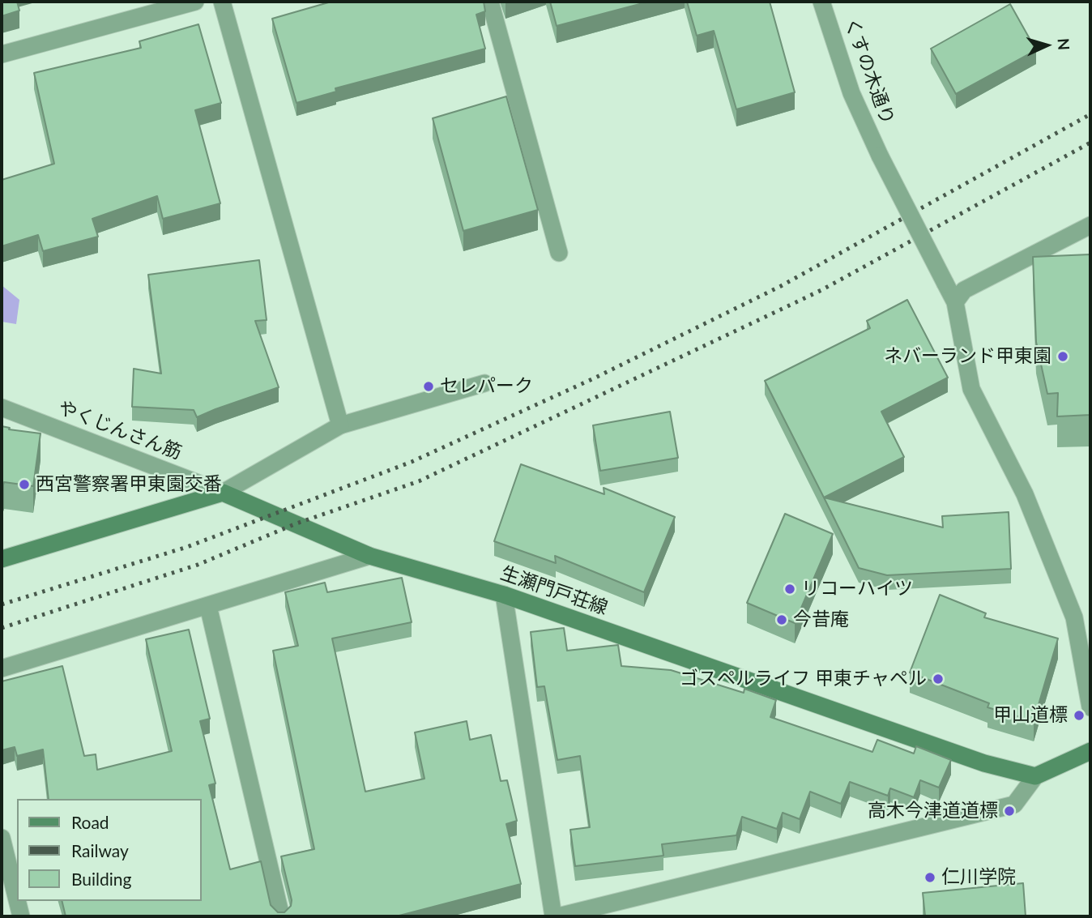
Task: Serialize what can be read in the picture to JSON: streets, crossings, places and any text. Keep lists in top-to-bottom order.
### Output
{
  "streets": {
    "main road": ["生瀬門戸荘線"],
    "street": ["くすの木通り", "やくじんさん筋"]
  },
  "crossings": [
    ["やくじんさん筋", "生瀬門戸荘線"]
  ],
  "places": [
    "ネバーランド甲東園",
    "セレパーク",
    "西宮警察署甲東園交番",
    "リコーハイツ",
    "今昔庵",
    "ゴスペルライフ 甲東チャペル",
    "甲山道標",
    "高木今津道道標",
    "仁川学院"
  ],
  "legend": ["Road", "Railway", "Building"],
  "north": "right"
}
